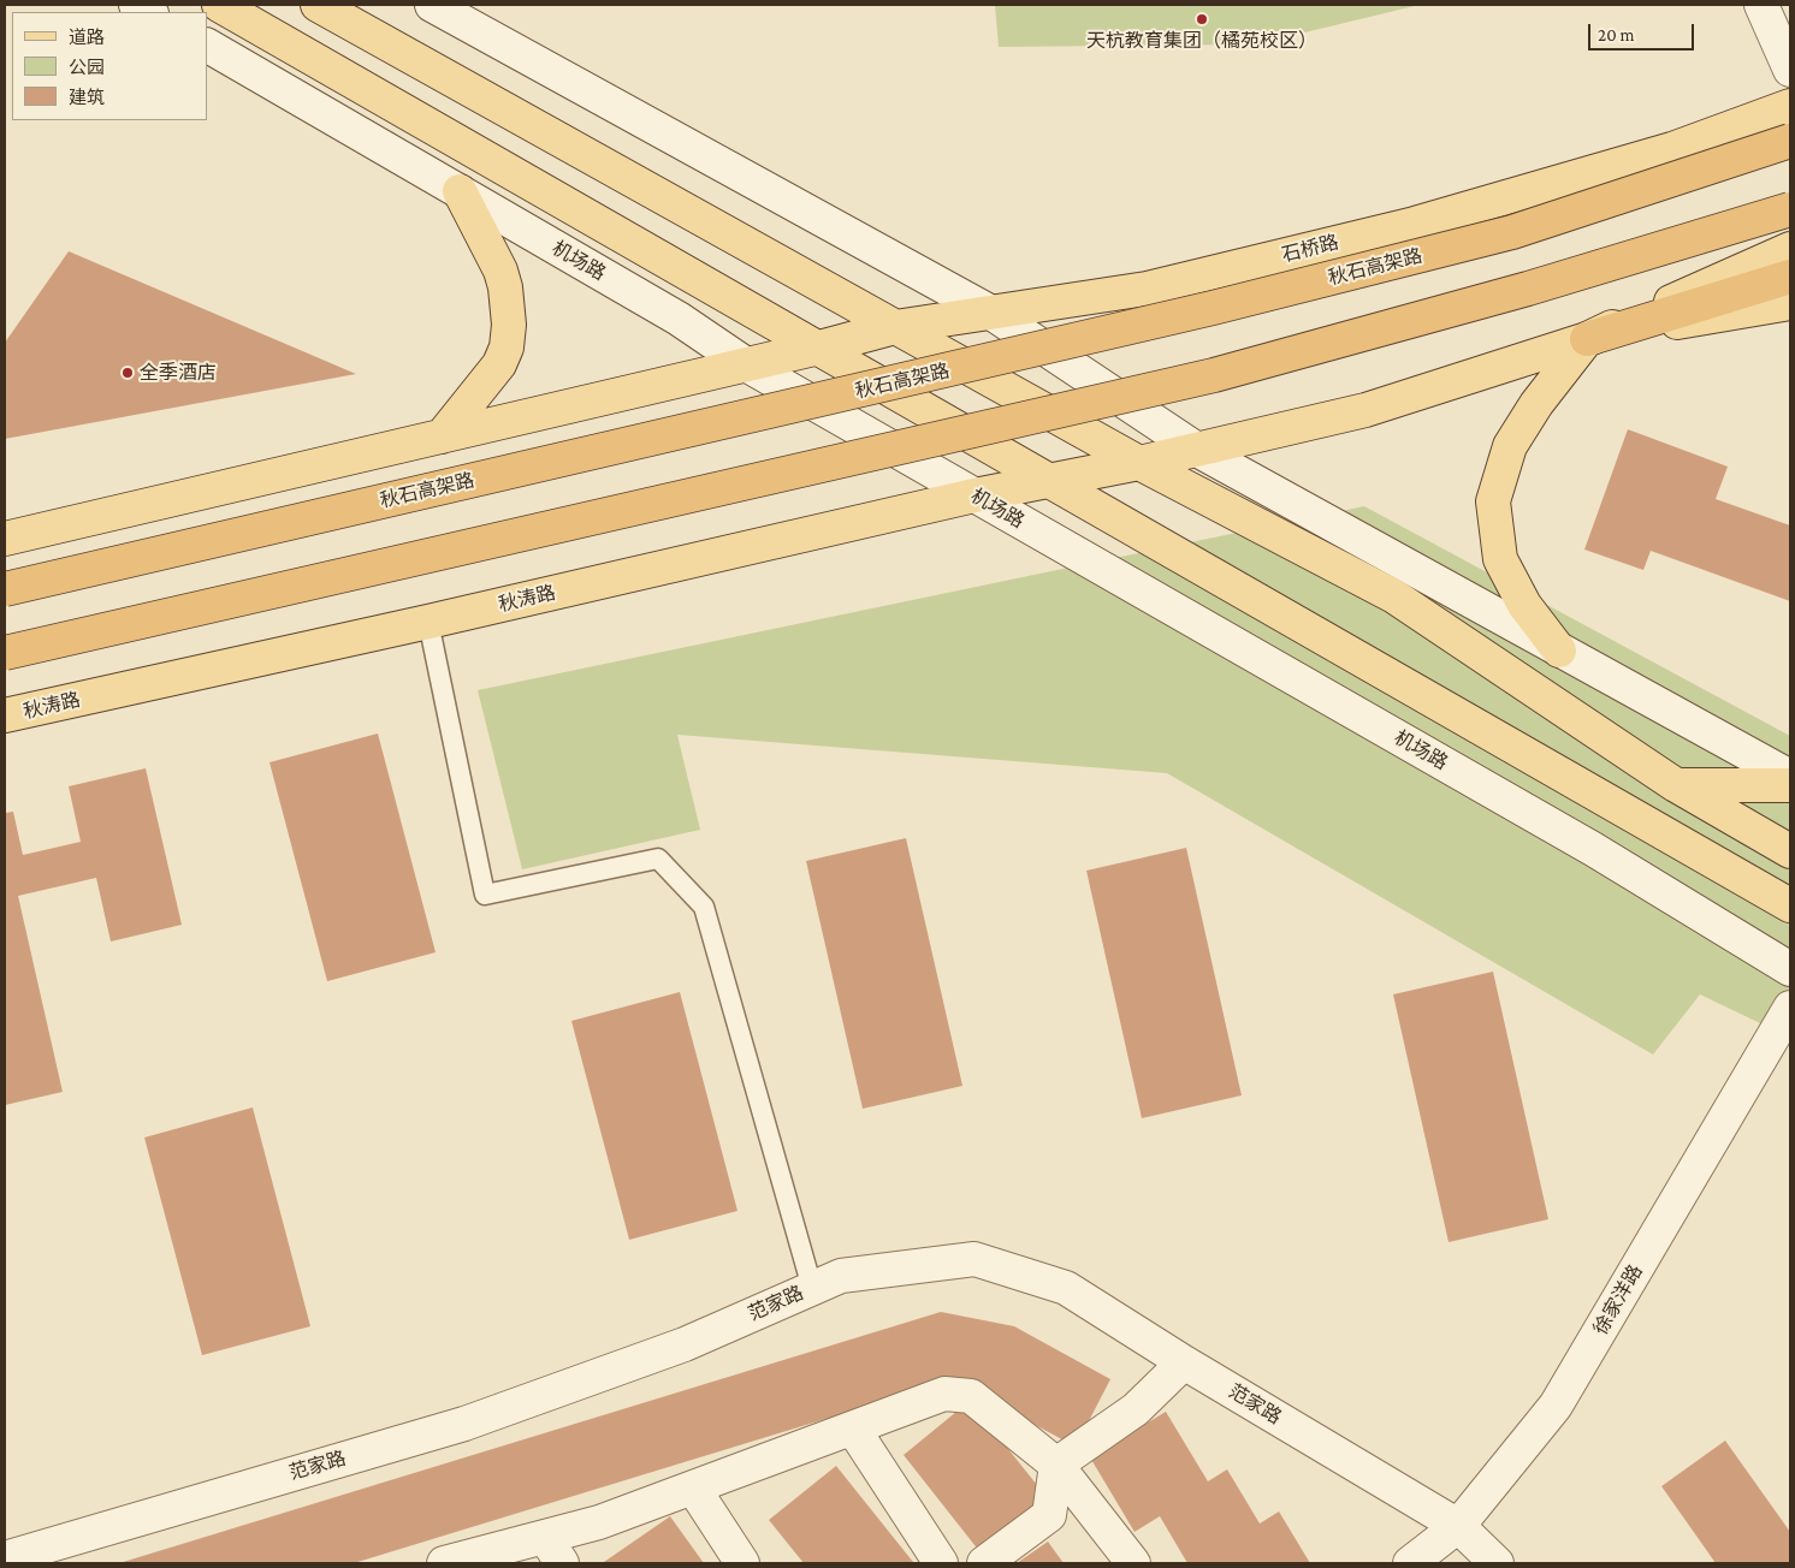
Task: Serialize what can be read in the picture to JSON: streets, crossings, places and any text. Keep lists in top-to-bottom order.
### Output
{
  "streets": {
    "highway": ["秋石高架路"],
    "main road": ["石桥路", "秋涛路"],
    "street": ["机场路", "徐家洋路", "范家路"]
  },
  "crossings": [
    ["机场路", "秋涛路"],
    ["徐家洋路", "范家路"]
  ],
  "places": ["天杭教育集团（橘苑校区）", "全季酒店"],
  "legend": ["道路", "公园", "建筑"],
  "scale_bar": "20 m"
}
